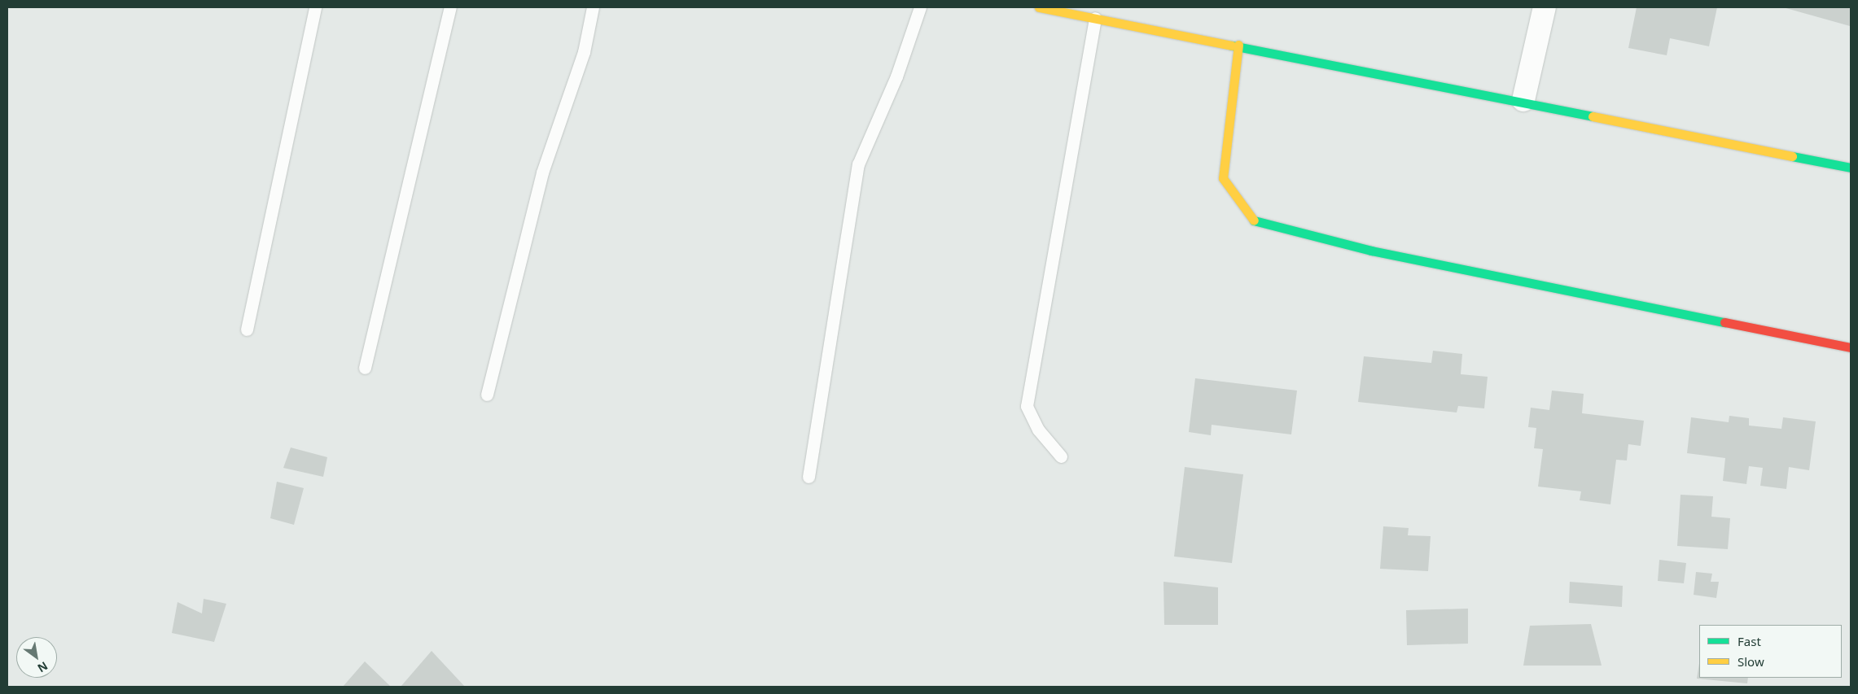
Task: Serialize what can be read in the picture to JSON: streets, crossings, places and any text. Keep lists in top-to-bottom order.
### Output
{
  "legend": ["Fast", "Slow"],
  "north": "bottom right"
}
